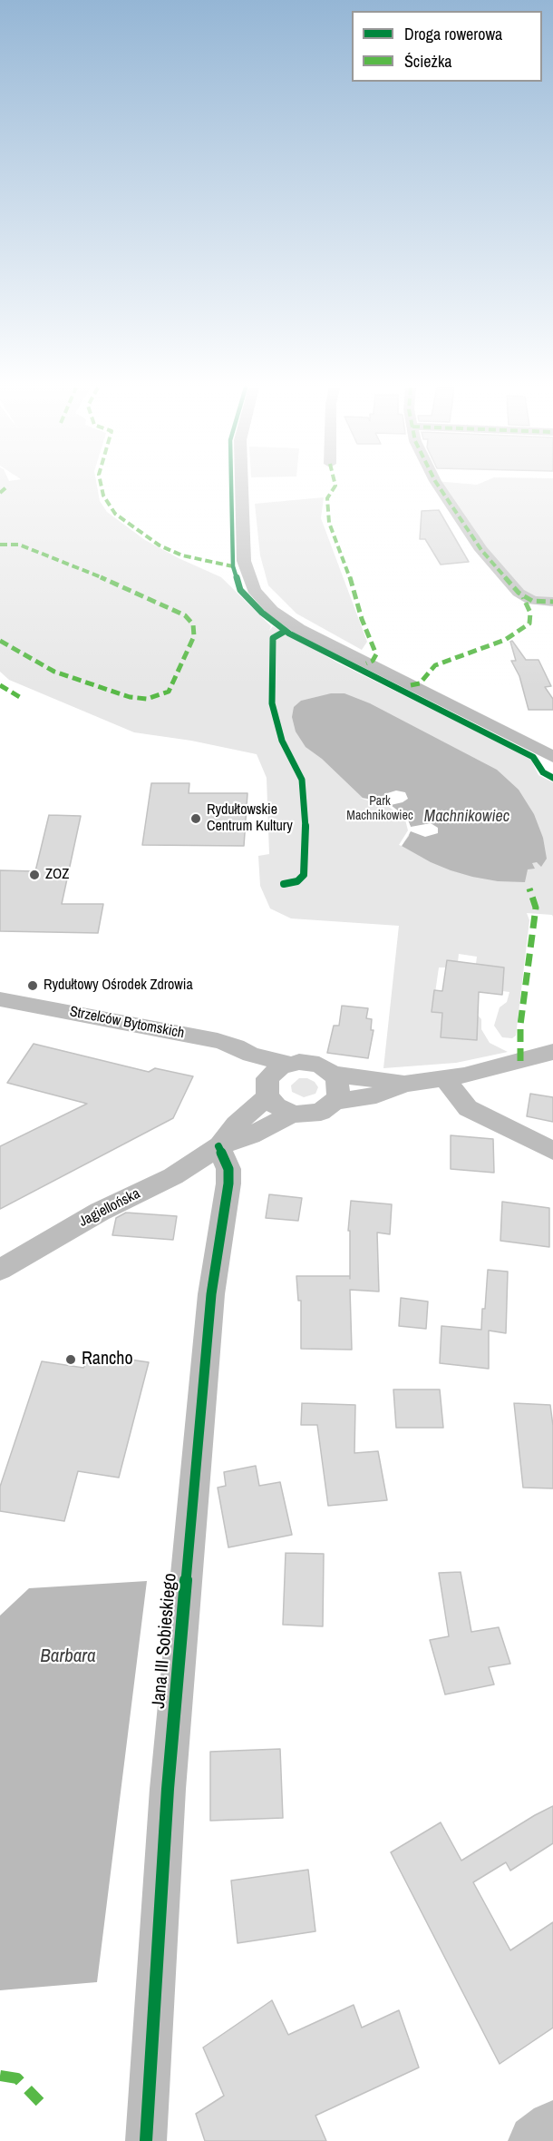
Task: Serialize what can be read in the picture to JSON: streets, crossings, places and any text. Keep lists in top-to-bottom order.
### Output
{
  "streets": {
    "street": ["Strzelców Bytomskich", "Jagiellońska", "Jana III Sobieskiego"]
  },
  "crossings": [
    ["Jagiellońska", "Jana III Sobieskiego"]
  ],
  "water": ["Machnikowiec", "Barbara"],
  "parks": ["Park Machnikowiec"],
  "places": [
    "Rydułtowskie Centrum Kultury",
    "ZOZ",
    "Rydułtowy Ośrodek Zdrowia",
    "Rancho"
  ],
  "legend": ["Droga rowerowa", "Ścieżka"]
}
